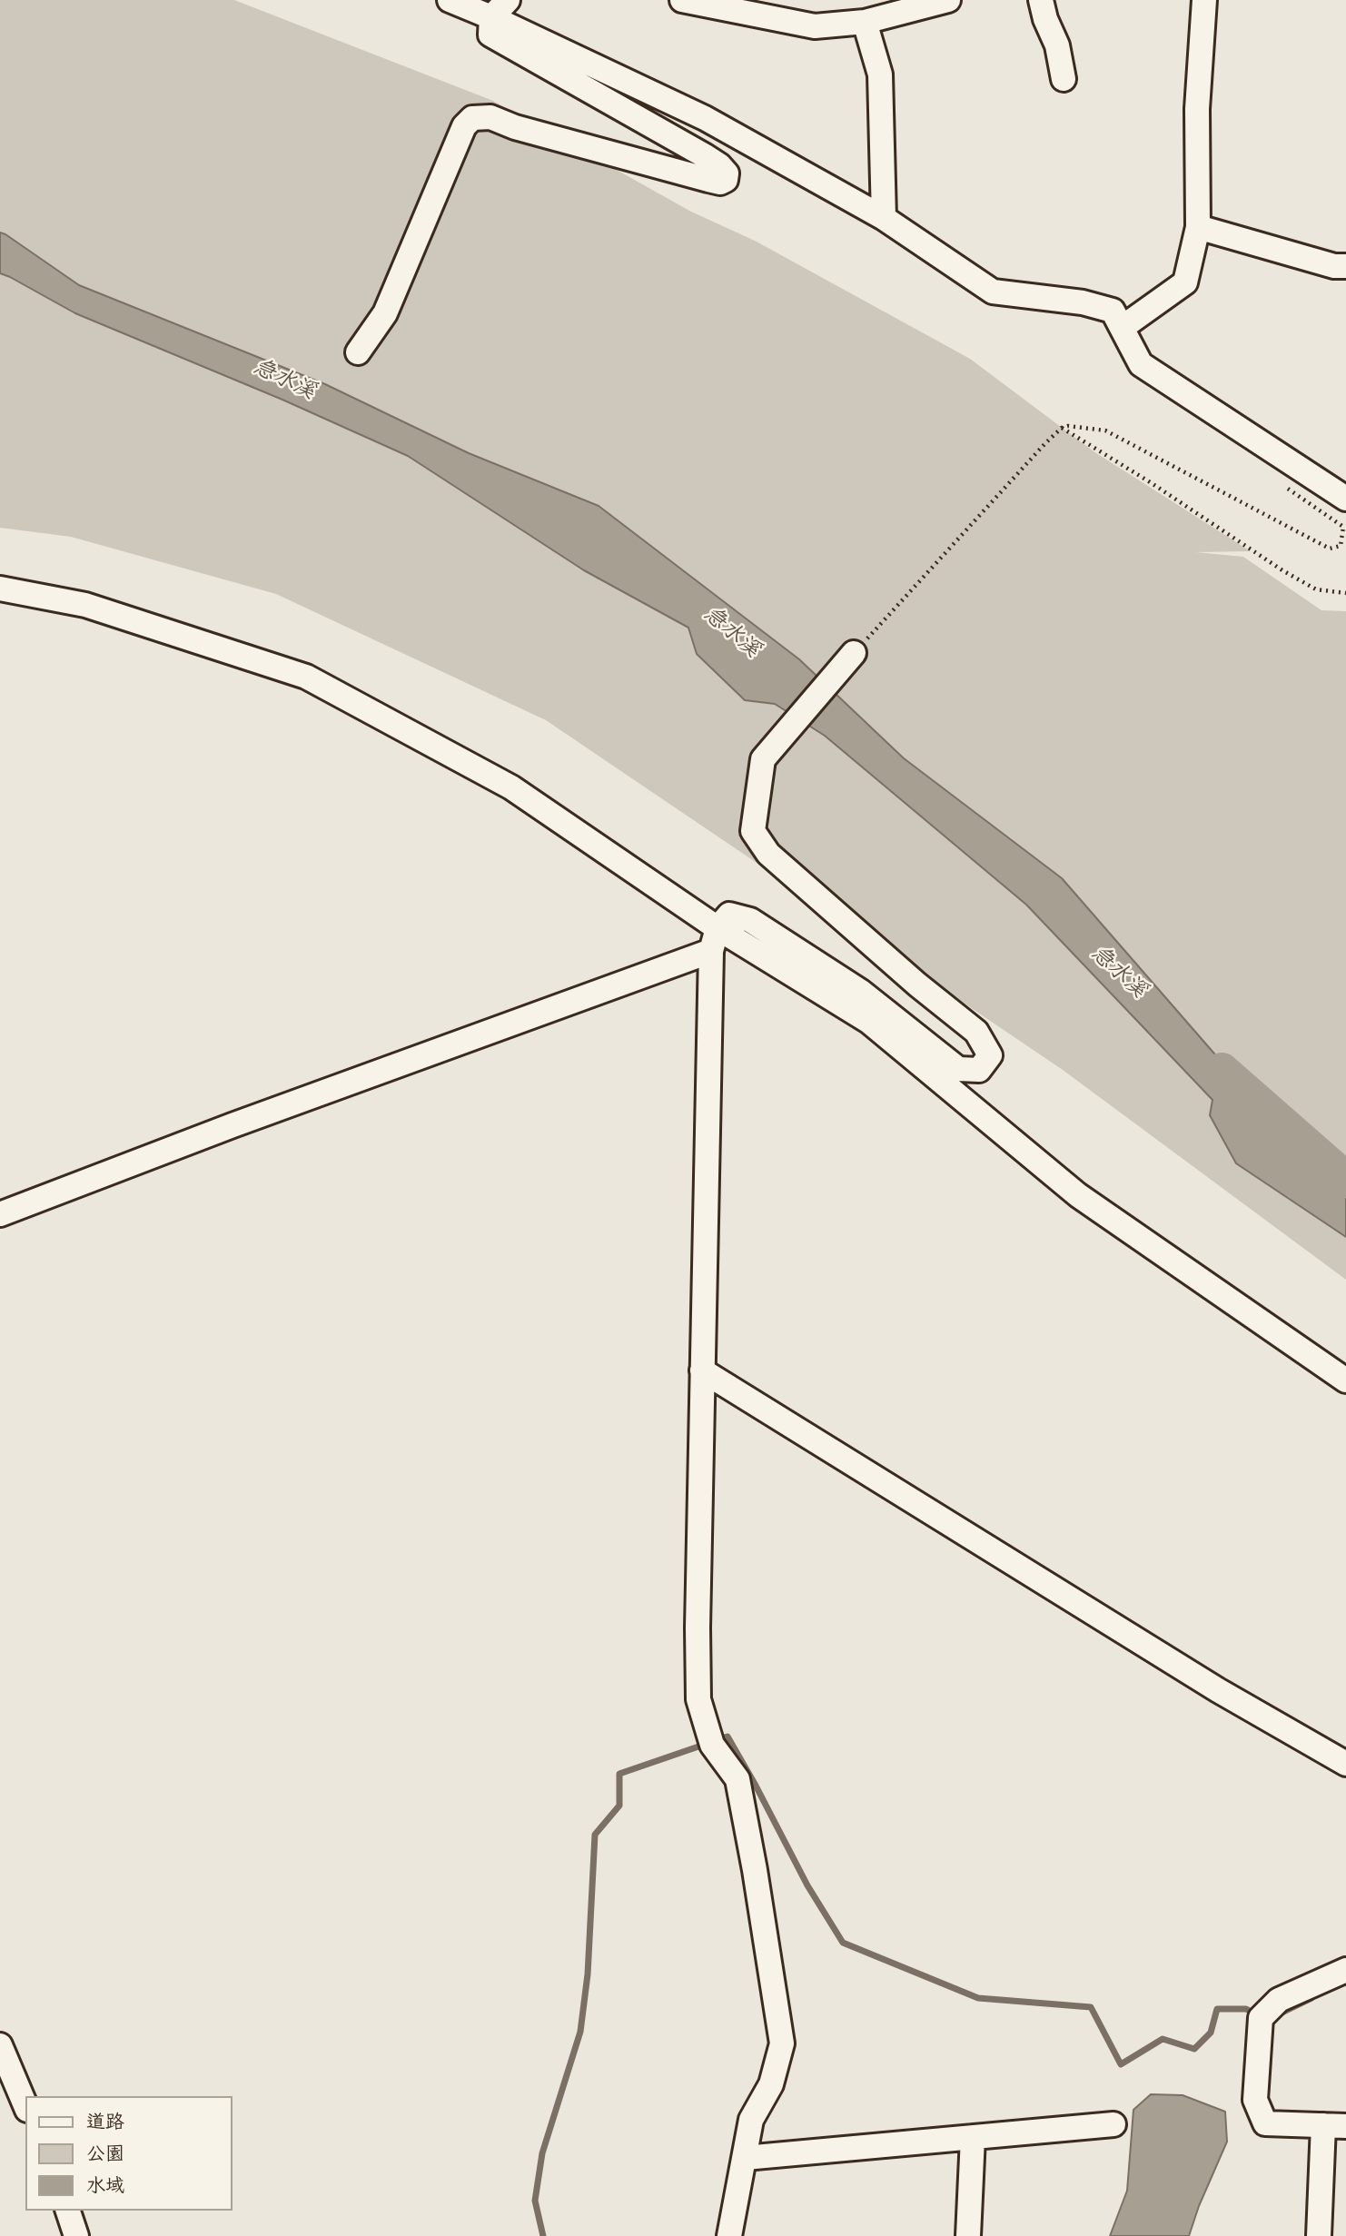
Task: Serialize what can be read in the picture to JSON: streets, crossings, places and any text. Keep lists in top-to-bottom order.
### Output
{
  "water": ["急水溪"],
  "legend": ["道路", "公園", "水域"]
}
